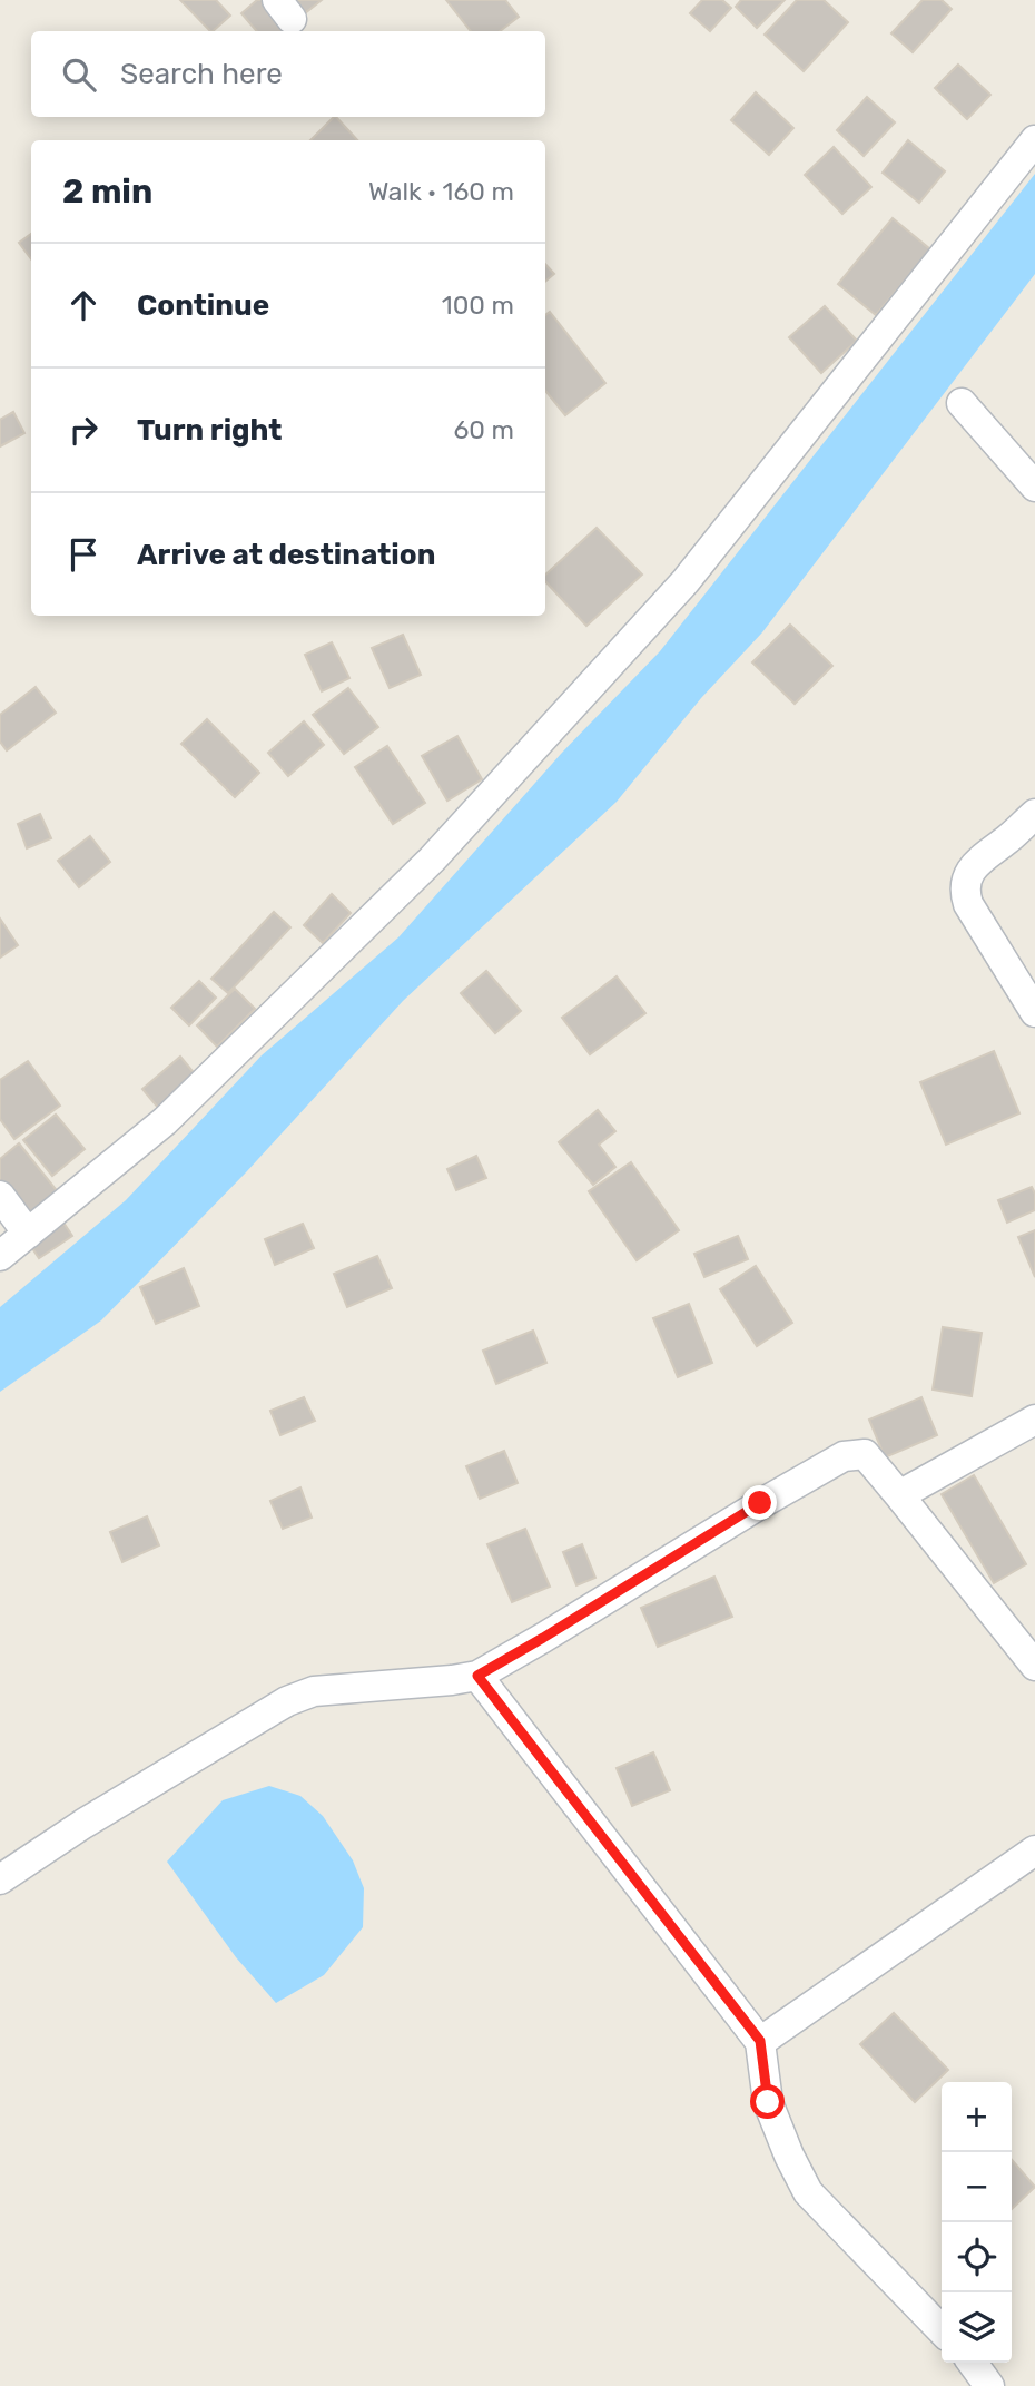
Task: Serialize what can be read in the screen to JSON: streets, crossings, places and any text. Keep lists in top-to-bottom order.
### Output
{
  "page": {
    "search": "Search here",
    "heading": ["2 min", "Walk · 160 m"],
    "list": [
      ["Continue", "100 m"],
      ["Turn right", "60 m"],
      "Arrive at destination"
    ],
    "map_buttons": ["+", "−"]
  }
}
